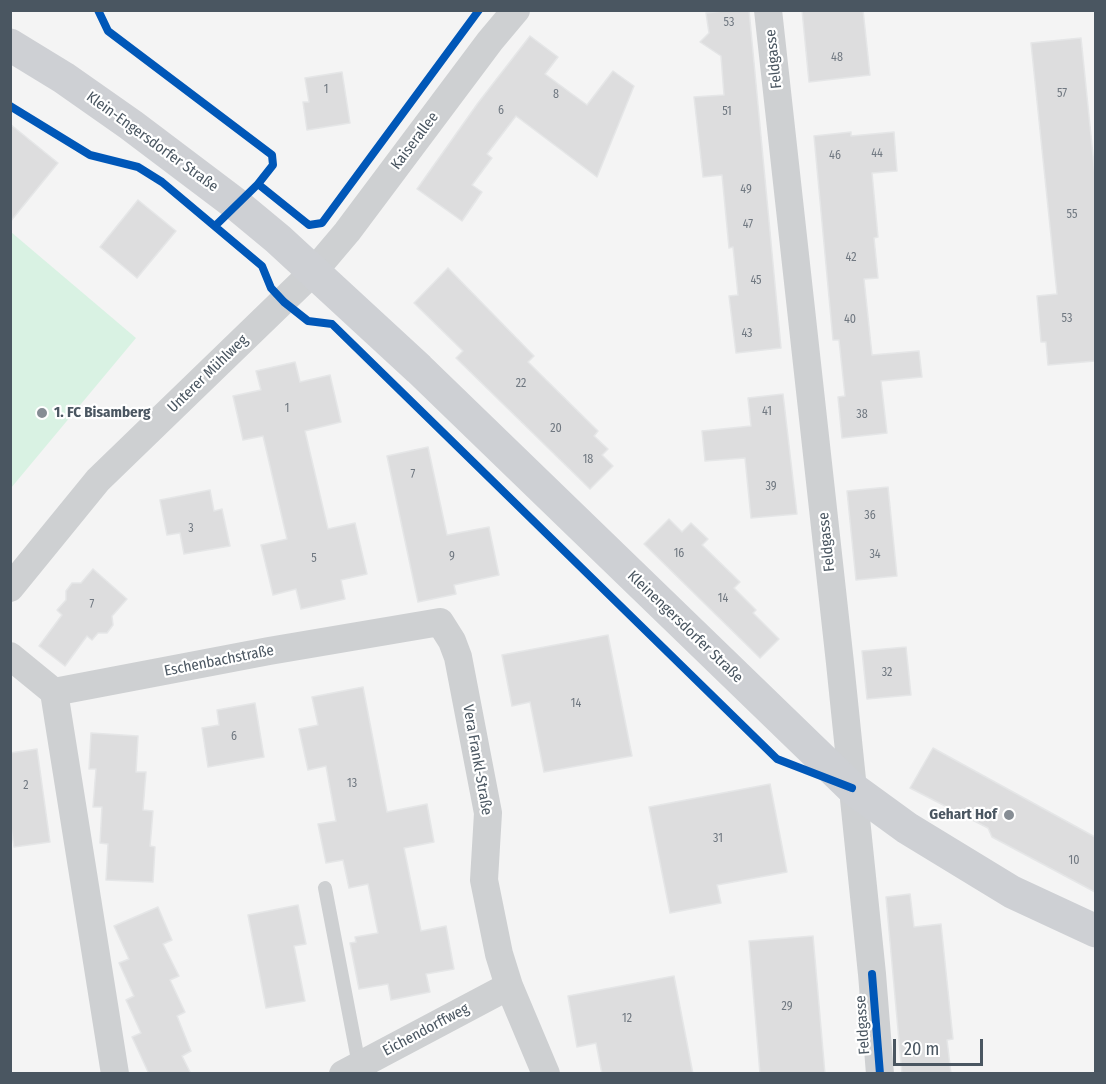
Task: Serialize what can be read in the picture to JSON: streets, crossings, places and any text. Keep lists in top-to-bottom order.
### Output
{
  "streets": {
    "main road": ["Klein-Engersdorfer Straße", "Kleinengersdorfer Straße"],
    "street": [
      "Feldgasse",
      "Kaiserallee",
      "Unterer Mühlweg",
      "Eschenbachstraße",
      "Vera Frankl-Straße",
      "Eichendorffweg"
    ]
  },
  "crossings": [
    ["Feldgasse", "Kleinengersdorfer Straße"],
    ["Kaiserallee", "Klein-Engersdorfer Straße"],
    ["Kaiserallee", "Unterer Mühlweg"],
    ["Kaiserallee", "Kleinengersdorfer Straße"],
    ["Klein-Engersdorfer Straße", "Unterer Mühlweg"],
    ["Klein-Engersdorfer Straße", "Kleinengersdorfer Straße"],
    ["Unterer Mühlweg", "Kleinengersdorfer Straße"],
    ["Eschenbachstraße", "Vera Frankl-Straße"],
    ["Vera Frankl-Straße", "Eichendorffweg"]
  ],
  "places": ["1. FC Bisamberg", "Gehart Hof"],
  "house_numbers": [
    "53",
    "48",
    "1",
    "57",
    "8",
    "6",
    "51",
    "44",
    "46",
    "49",
    "55",
    "47",
    "42",
    "45",
    "53",
    "40",
    "43",
    "22",
    "1",
    "41",
    "38",
    "20",
    "18",
    "7",
    "39",
    "36",
    "3",
    "16",
    "34",
    "9",
    "5",
    "14",
    "7",
    "32",
    "14",
    "6",
    "13",
    "2",
    "31",
    "10",
    "29",
    "12"
  ],
  "scale_bar": "20 m"
}
